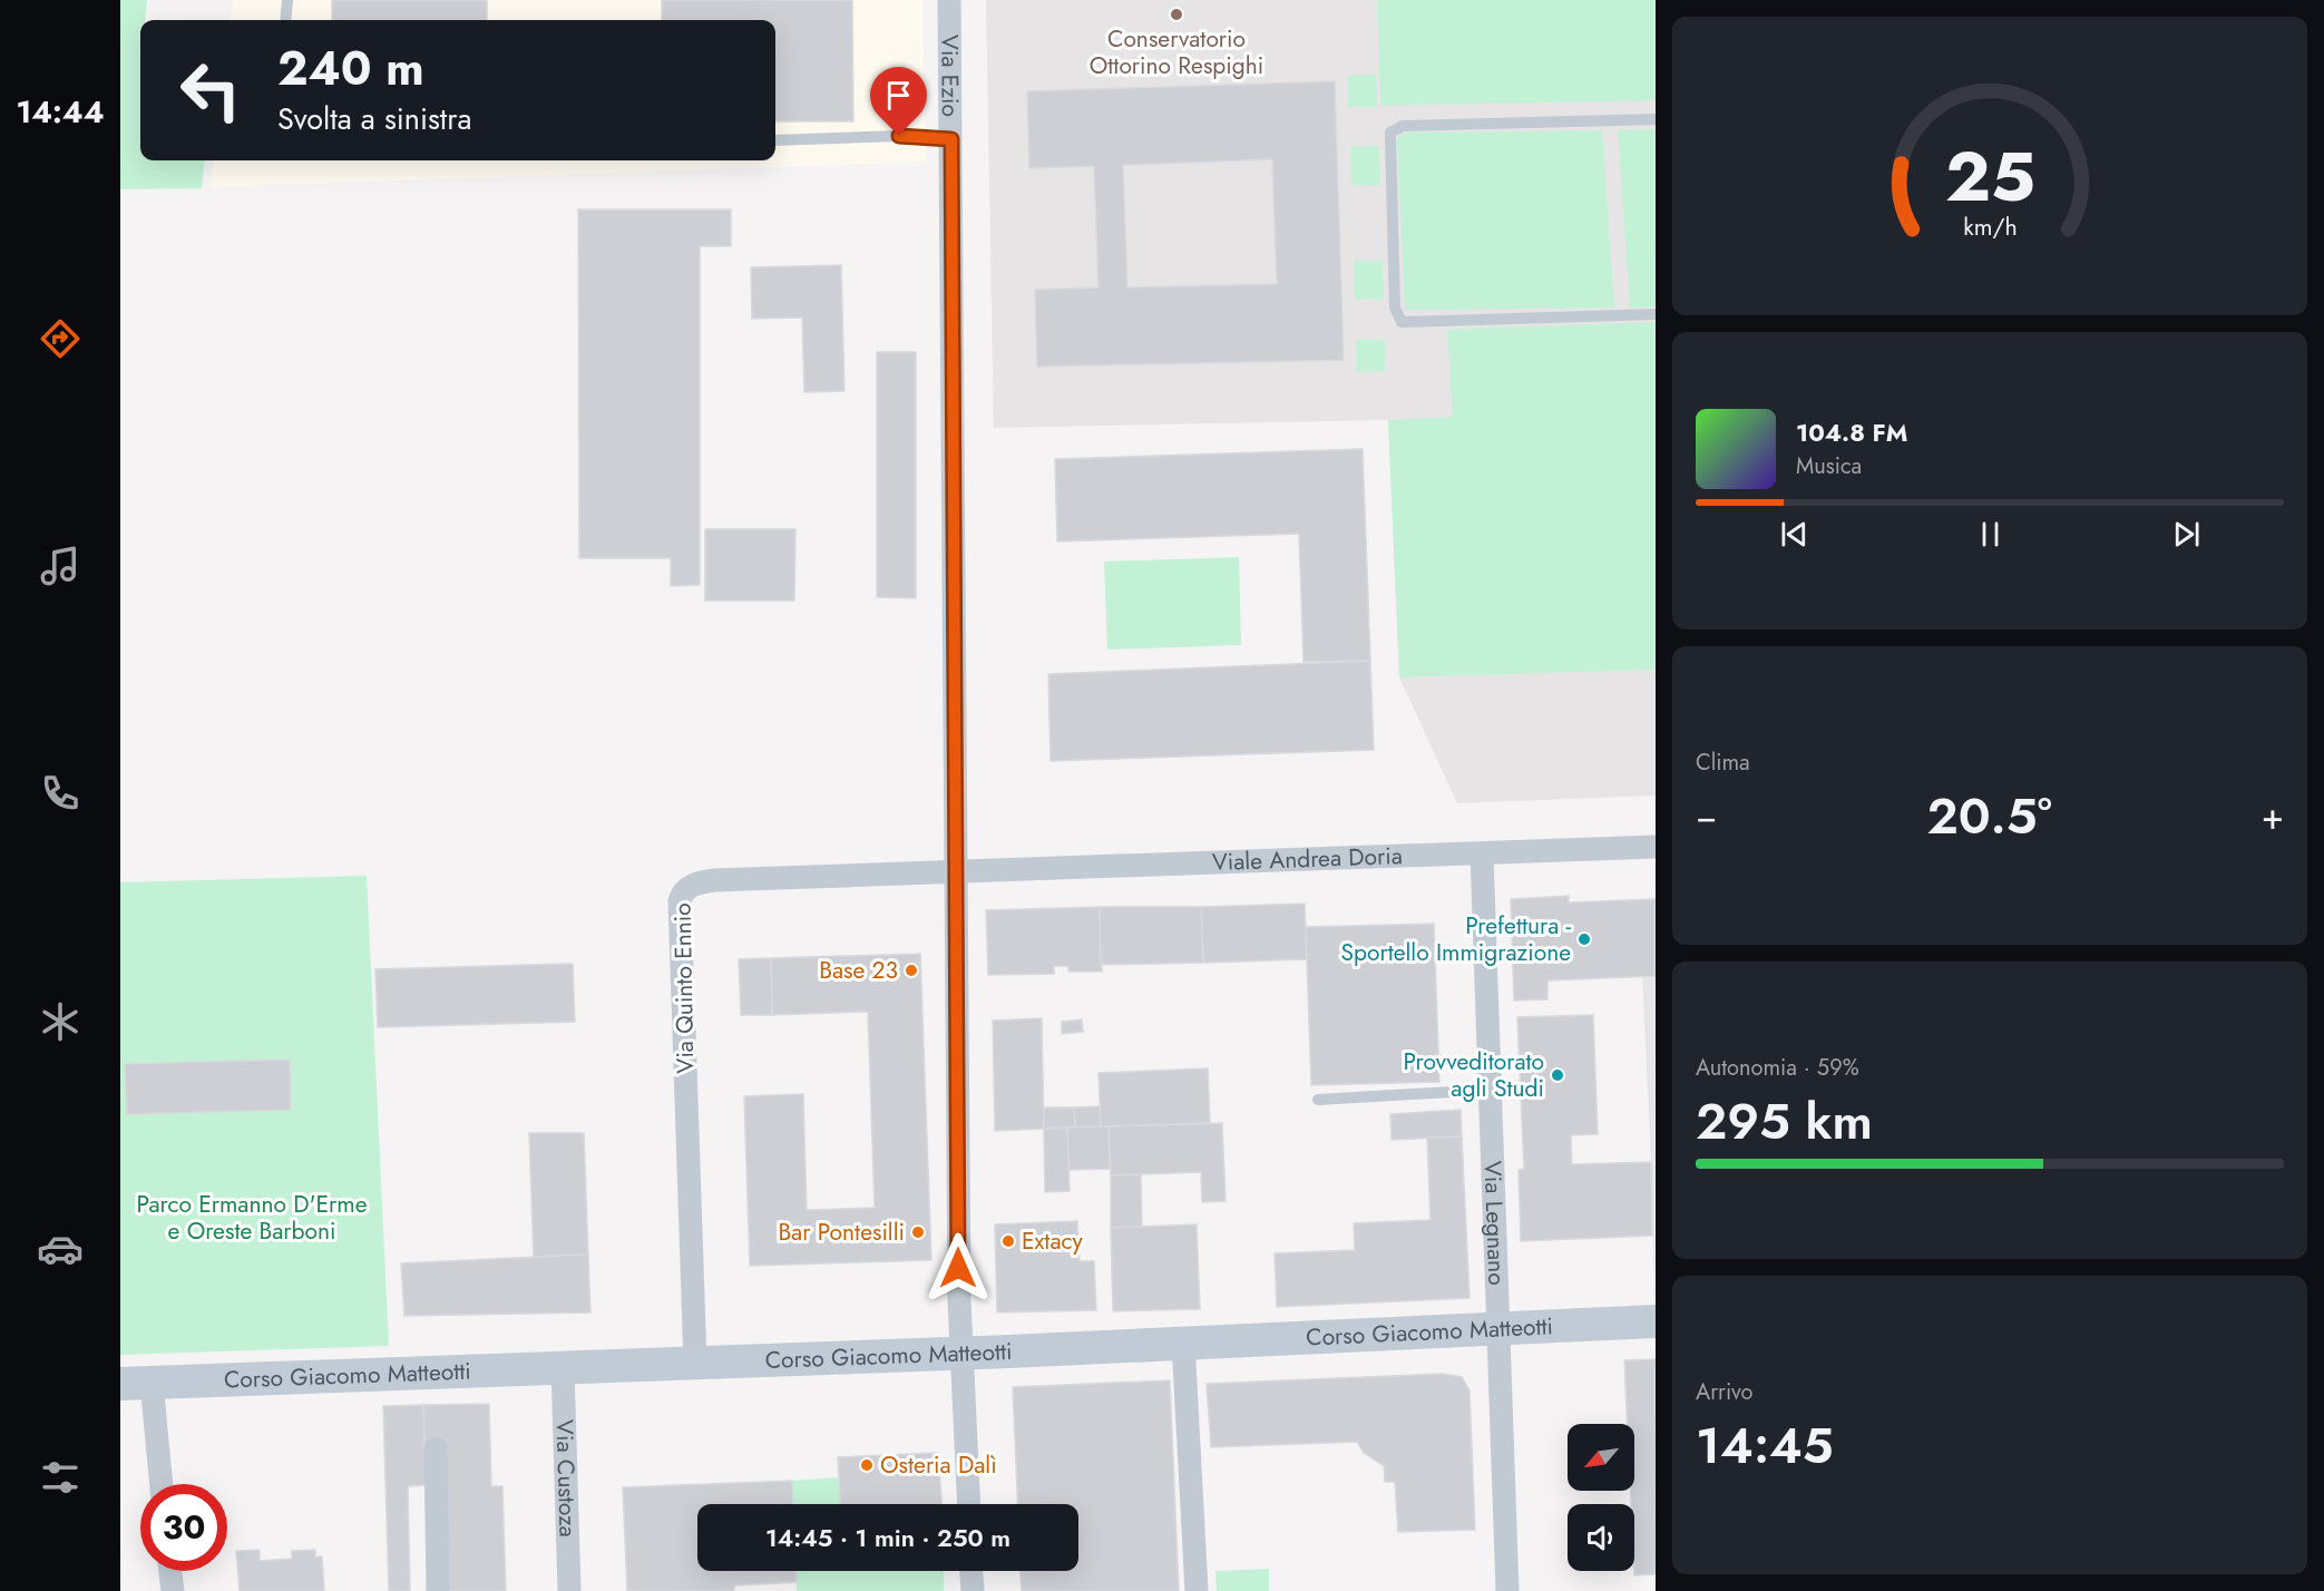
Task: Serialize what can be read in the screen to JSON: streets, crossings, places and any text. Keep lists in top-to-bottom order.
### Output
{
  "streets": {
    "main road": ["Corso Giacomo Matteotti"],
    "street": [
      "Via Ezio",
      "Viale Andrea Doria",
      "Via Quinto Ennio",
      "Via Legnano",
      "Via Custoza"
    ]
  },
  "crossings": [
    ["Via Ezio", "Viale Andrea Doria"],
    ["Via Ezio", "Via Quinto Ennio"],
    ["Via Ezio", "Corso Giacomo Matteotti"],
    ["Viale Andrea Doria", "Via Quinto Ennio"],
    ["Viale Andrea Doria", "Via Legnano"],
    ["Via Quinto Ennio", "Corso Giacomo Matteotti"],
    ["Via Legnano", "Corso Giacomo Matteotti"],
    ["Corso Giacomo Matteotti", "Via Custoza"]
  ],
  "parks": ["Parco Ermanno D'Erme e Oreste Barboni"],
  "places": [
    "Conservatorio Ottorino Respighi",
    "Prefettura - Sportello Immigrazione",
    "Base 23",
    "Provveditorato agli Studi",
    "Bar Pontesilli",
    "Extacy",
    "Osteria Dalì"
  ],
  "north": "bottom left",
  "page": {
    "tabs": "14:44",
    "turn": ["240 m", "Svolta a sinistra"],
    "song": ["104.8 FM", "Musica"],
    "tile": [
      "Clima",
      ["Autonomia · 59%", "295 km"],
      ["Arrivo", "14:45"]
    ],
    "heat": ["−", "20.5°", "+"],
    "limit": "30",
    "trip": "14:45 · 1 min · 250 m",
    "gauge": ["25", "km/h"]
  }
}
